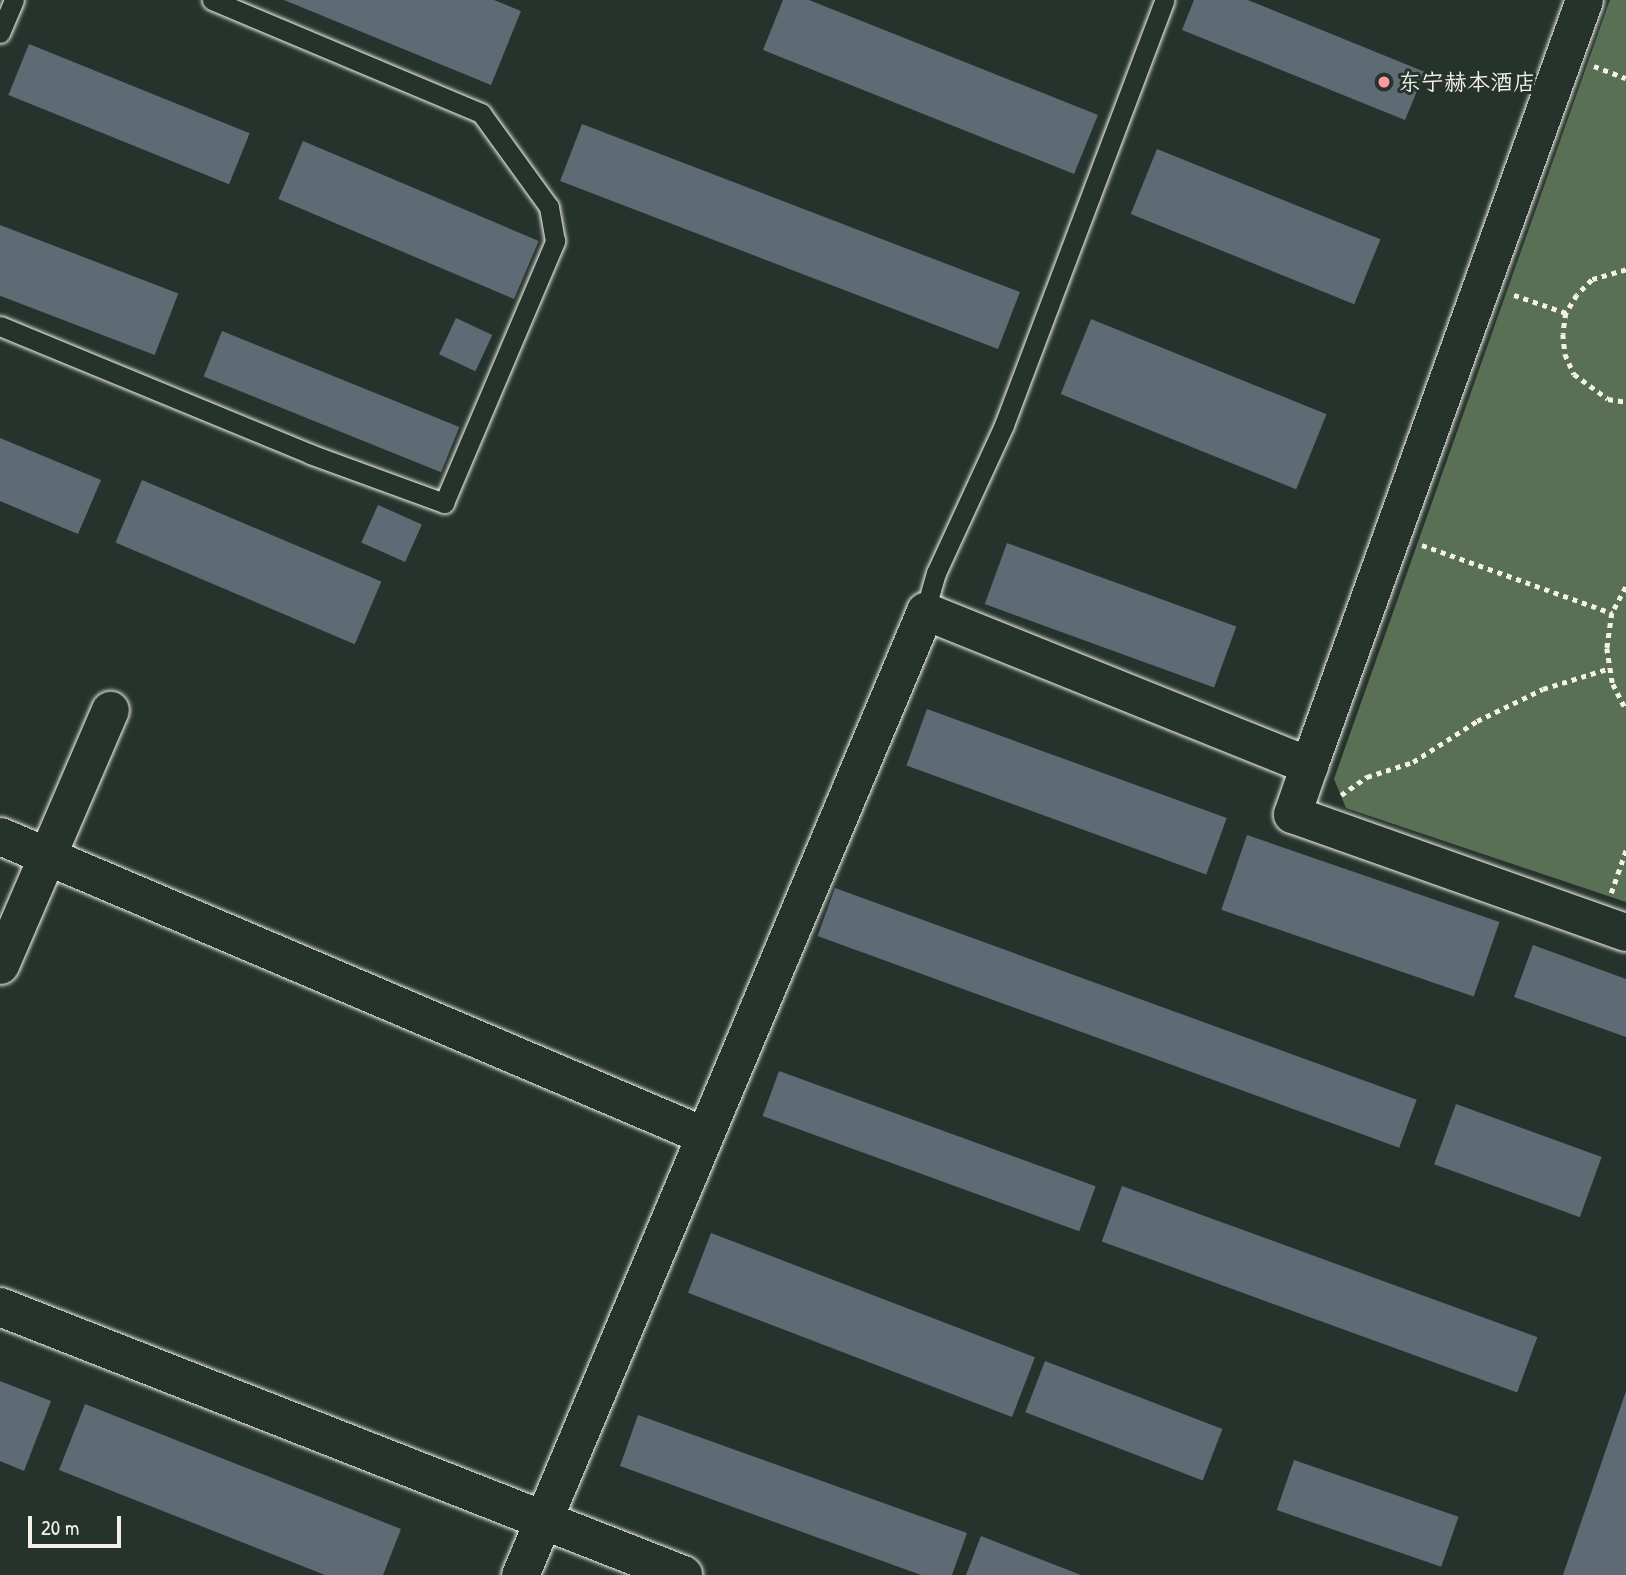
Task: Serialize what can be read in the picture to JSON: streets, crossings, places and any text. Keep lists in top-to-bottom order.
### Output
{
  "places": ["东宁赫本酒店"],
  "scale_bar": "20 m"
}
